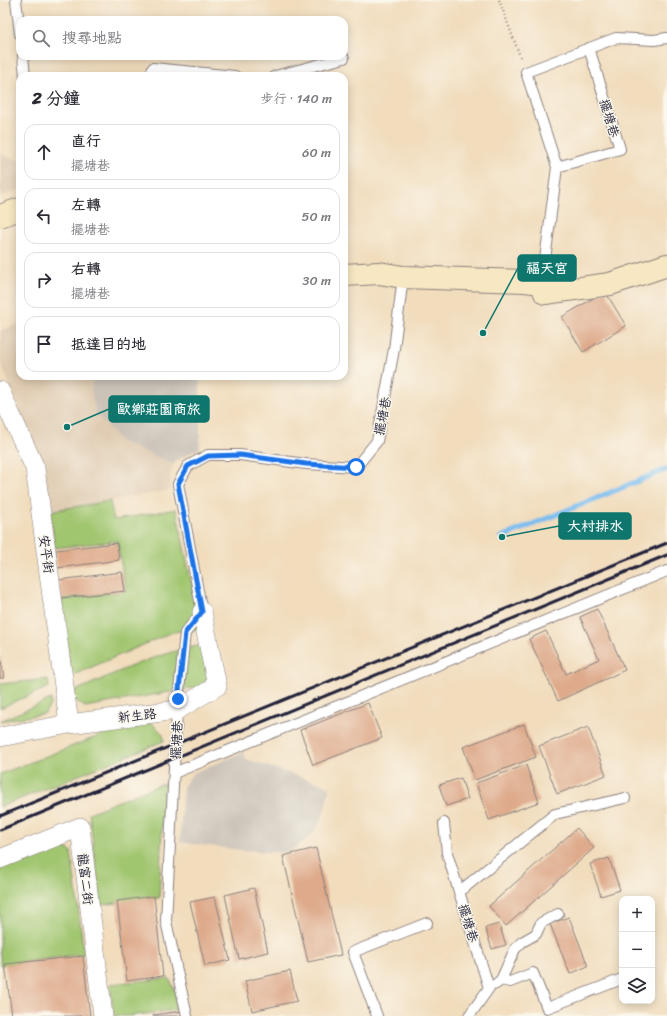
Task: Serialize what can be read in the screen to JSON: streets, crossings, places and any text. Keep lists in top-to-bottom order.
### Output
{
  "streets": {
    "street": ["安平街", "新生路", "龍富二街"],
    "lane": ["擺塘巷"]
  },
  "crossings": [
    ["擺塘巷", "新生路"],
    ["安平街", "新生路"]
  ],
  "places": ["福天宮", "歐鄉莊園商旅", "大村排水"],
  "page": {
    "search": "搜尋地點",
    "heading": ["2 分鐘", "步行 · 140 m"],
    "list": [
      ["直行", "擺塘巷", "60 m"],
      ["左轉", "擺塘巷", "50 m"],
      ["右轉", "擺塘巷", "30 m"],
      "抵達目的地"
    ],
    "map_buttons": ["+", "−"]
  }
}
